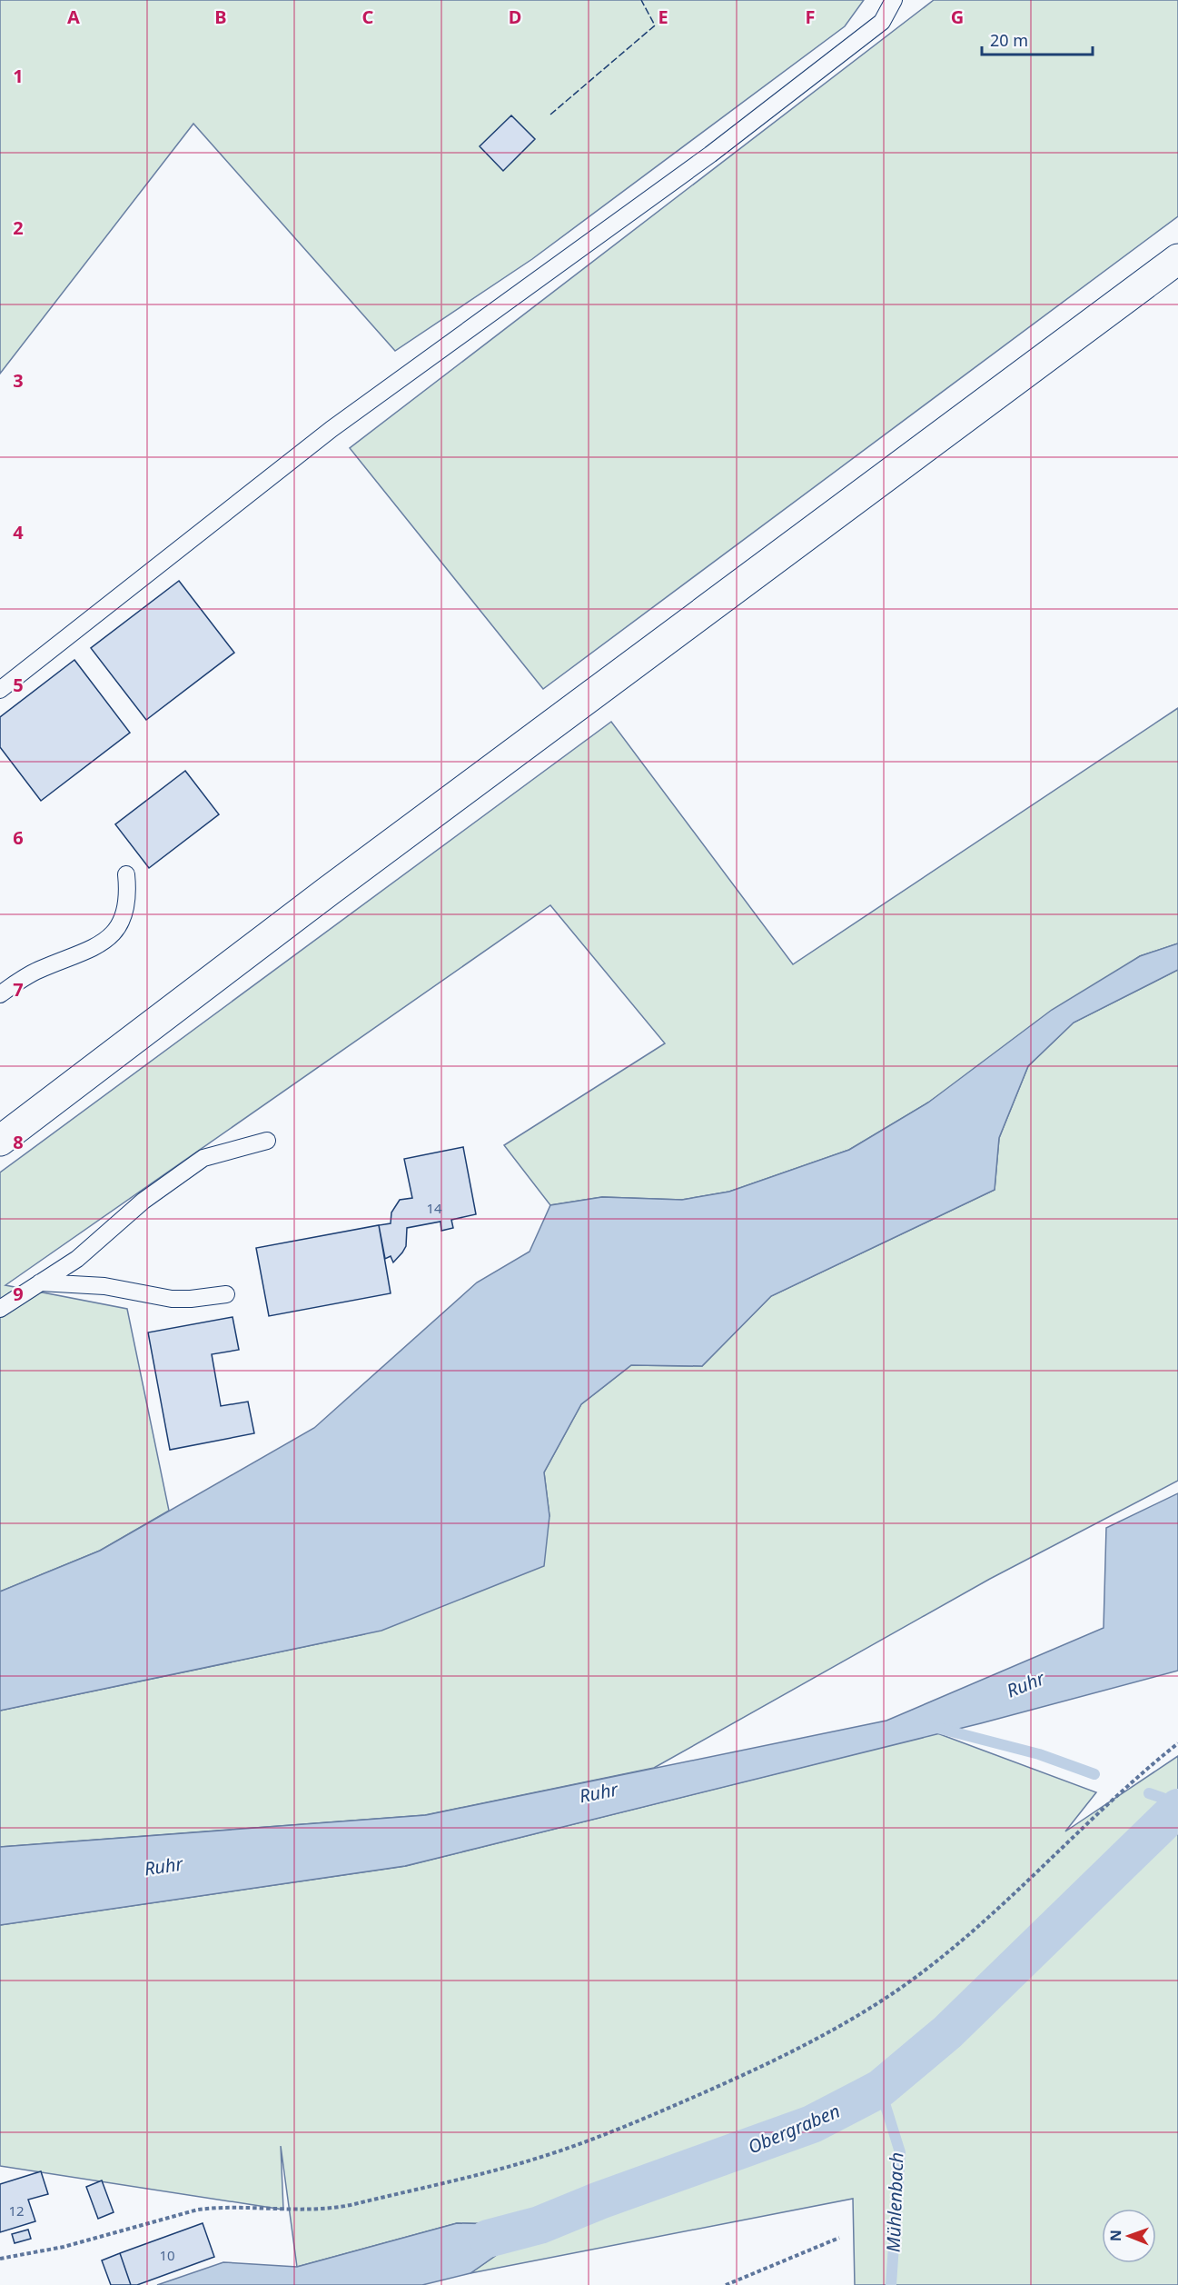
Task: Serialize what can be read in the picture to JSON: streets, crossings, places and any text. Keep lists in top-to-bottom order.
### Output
{
  "water": ["Ruhr", "Obergraben", "Mühlenbach"],
  "house_numbers": ["14", "12", "10"],
  "scale_bar": "20 m",
  "north": "left",
  "grid": {
    "columns": [
      "A",
      "B",
      "C",
      "D",
      "E",
      "F",
      "G"
    ],
    "rows": [
      "1",
      "2",
      "3",
      "4",
      "5",
      "6",
      "7",
      "8",
      "9"
    ]
  }
}
